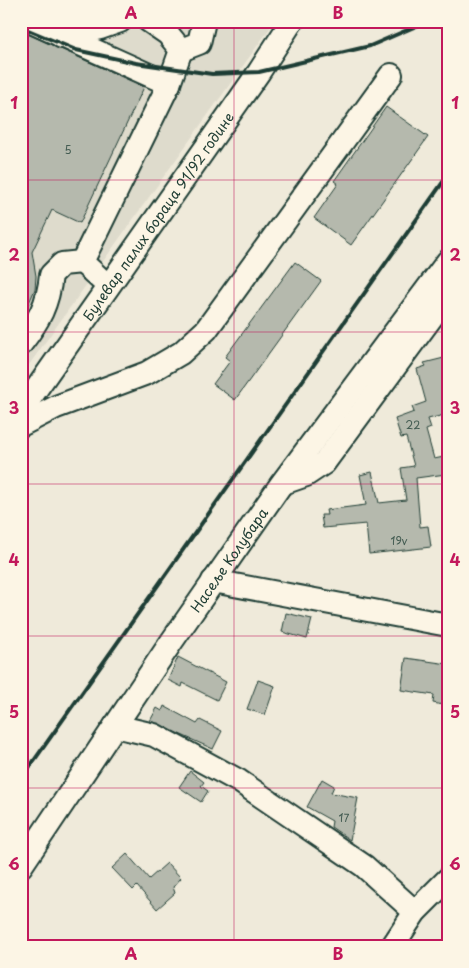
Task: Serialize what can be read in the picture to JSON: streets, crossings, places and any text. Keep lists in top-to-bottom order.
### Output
{
  "streets": {
    "street": ["Булевар палих бораца 91/92 године", "Насеље Колубара"]
  },
  "house_numbers": [
    "5",
    "22",
    "19v",
    "17"
  ],
  "grid": {
    "columns": ["A", "B"],
    "rows": [
      "1",
      "2",
      "3",
      "4",
      "5",
      "6"
    ]
  }
}
